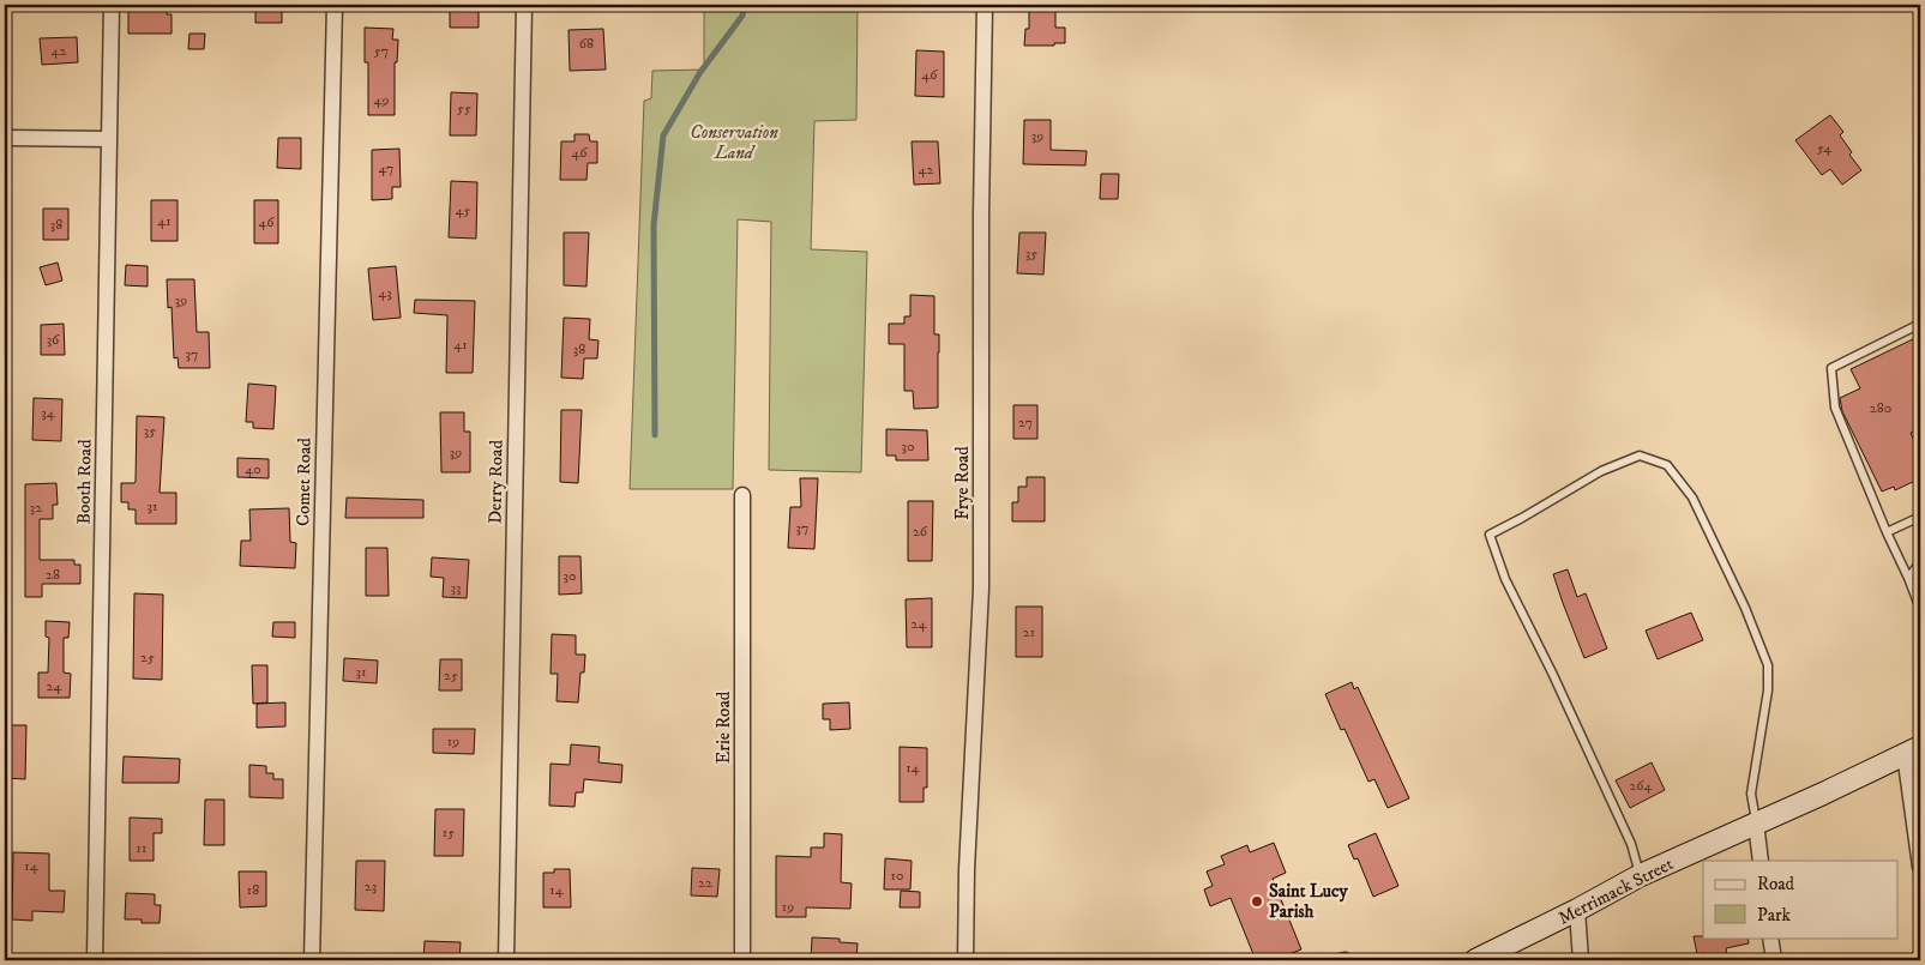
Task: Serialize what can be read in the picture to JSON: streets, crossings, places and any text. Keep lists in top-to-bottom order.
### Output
{
  "streets": {
    "main road": ["Merrimack Street"],
    "street": [
      "Booth Road",
      "Comet Road",
      "Derry Road",
      "Frye Road",
      "Erie Road"
    ]
  },
  "parks": ["Conservation Land"],
  "places": ["Saint Lucy Parish"],
  "house_numbers": [
    "68",
    "42",
    "57",
    "46",
    "49",
    "55",
    "39",
    "54",
    "46",
    "47",
    "42",
    "45",
    "41",
    "46",
    "38",
    "35",
    "43",
    "39",
    "36",
    "41",
    "38",
    "37",
    "280",
    "34",
    "27",
    "35",
    "30",
    "39",
    "40",
    "31",
    "32",
    "37",
    "26",
    "28",
    "30",
    "33",
    "24",
    "21",
    "25",
    "31",
    "25",
    "24",
    "19",
    "14",
    "264",
    "15",
    "11",
    "14",
    "10",
    "22",
    "23",
    "18",
    "14",
    "19"
  ],
  "legend": ["Road", "Park"]
}
